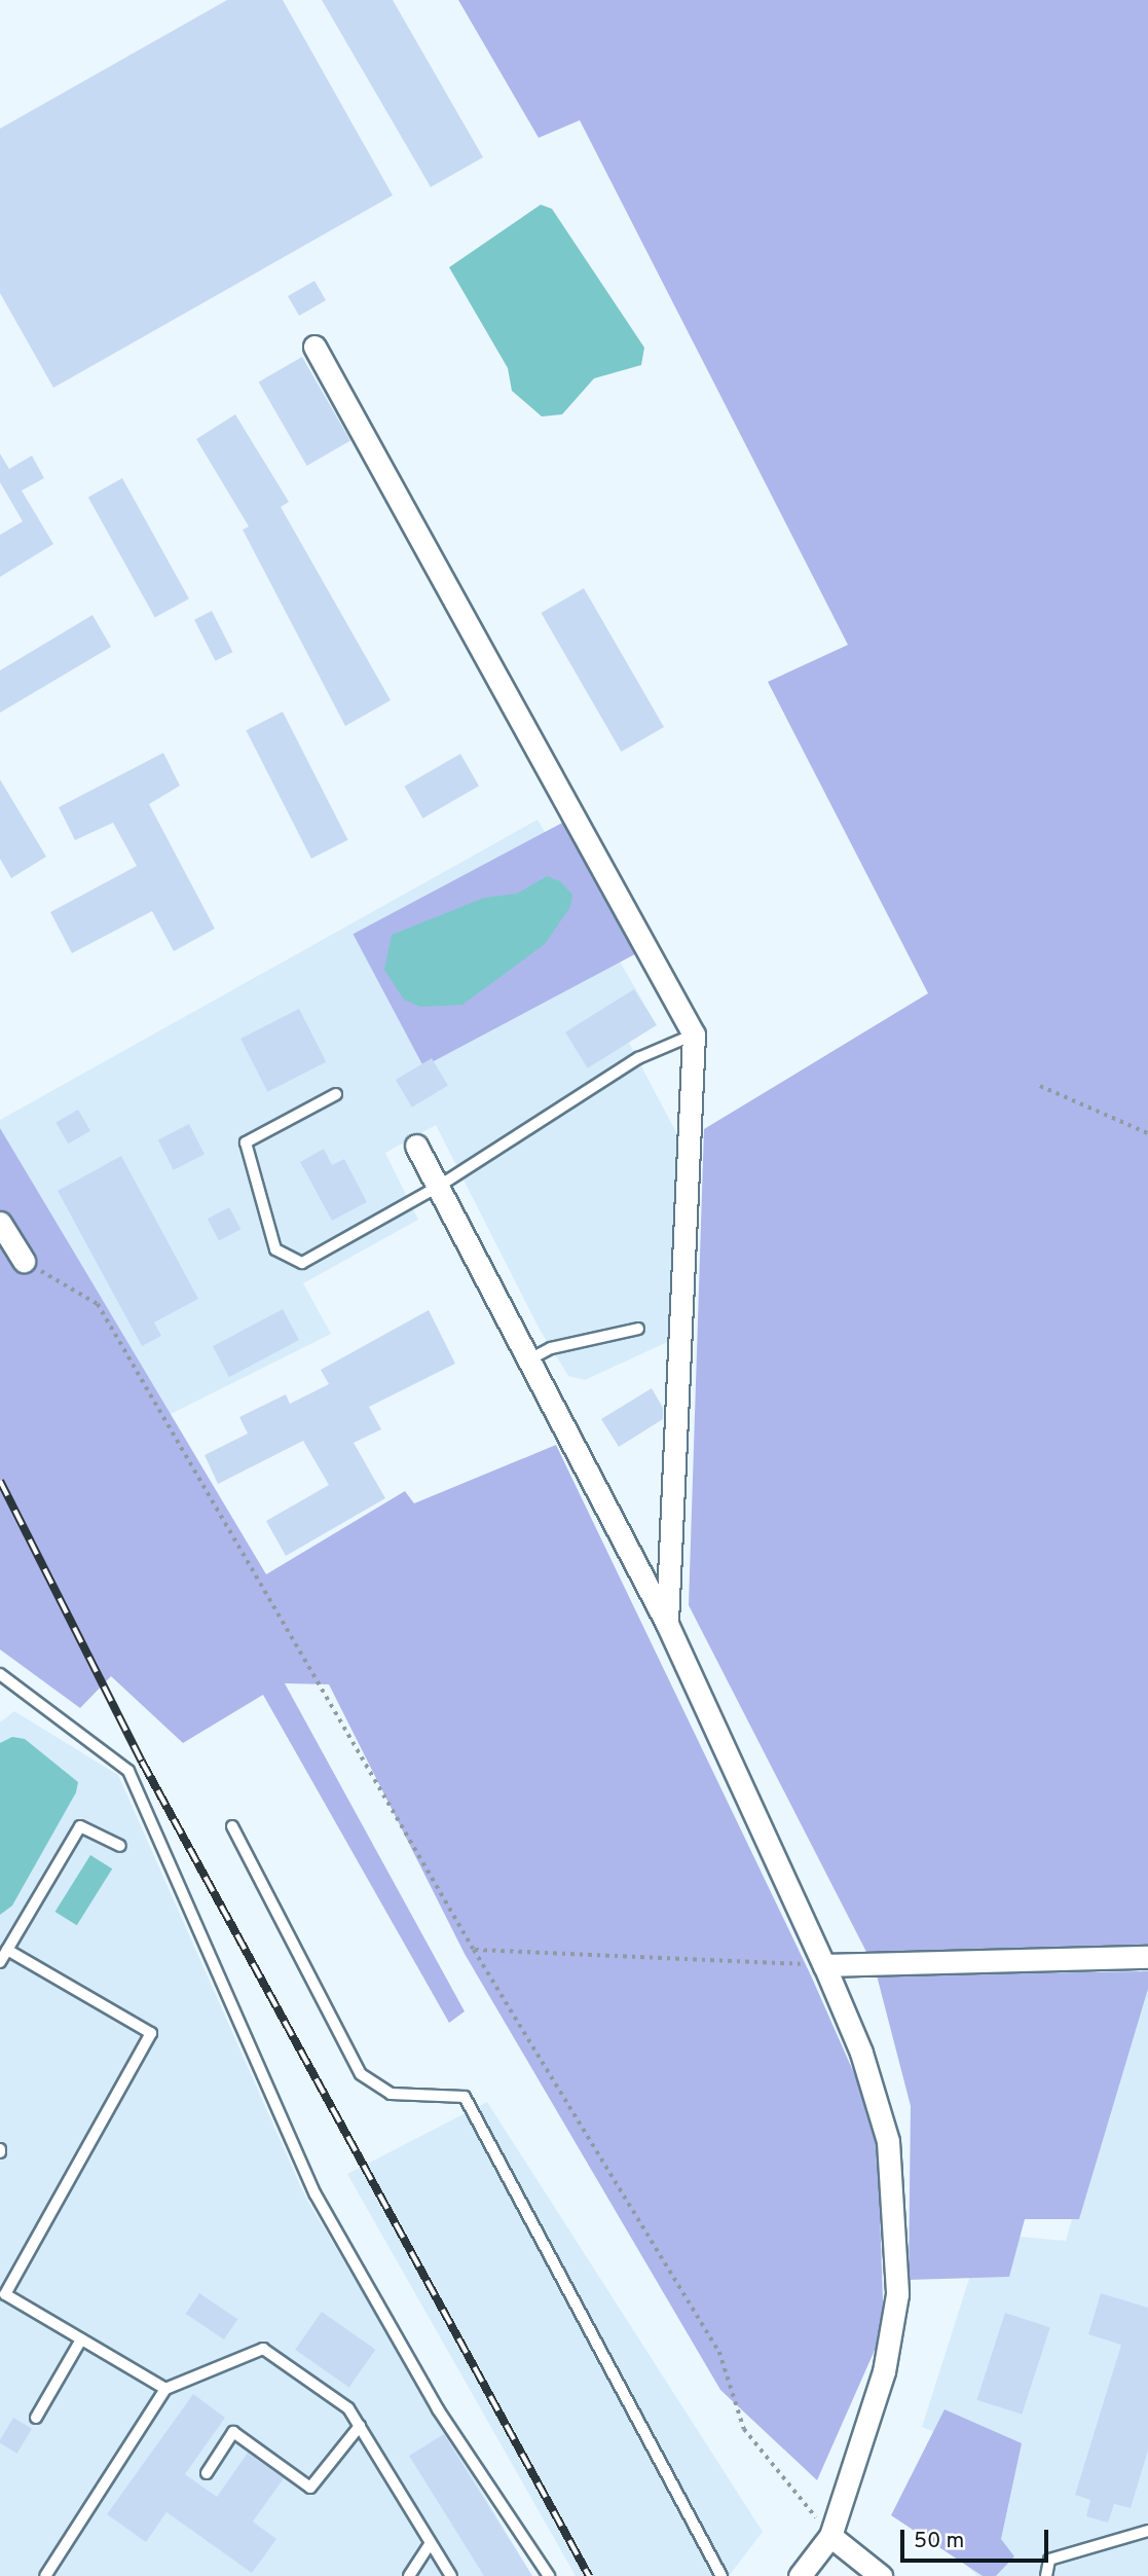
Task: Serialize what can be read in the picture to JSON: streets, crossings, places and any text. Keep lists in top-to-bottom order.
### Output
{
  "scale_bar": "50 m"
}
